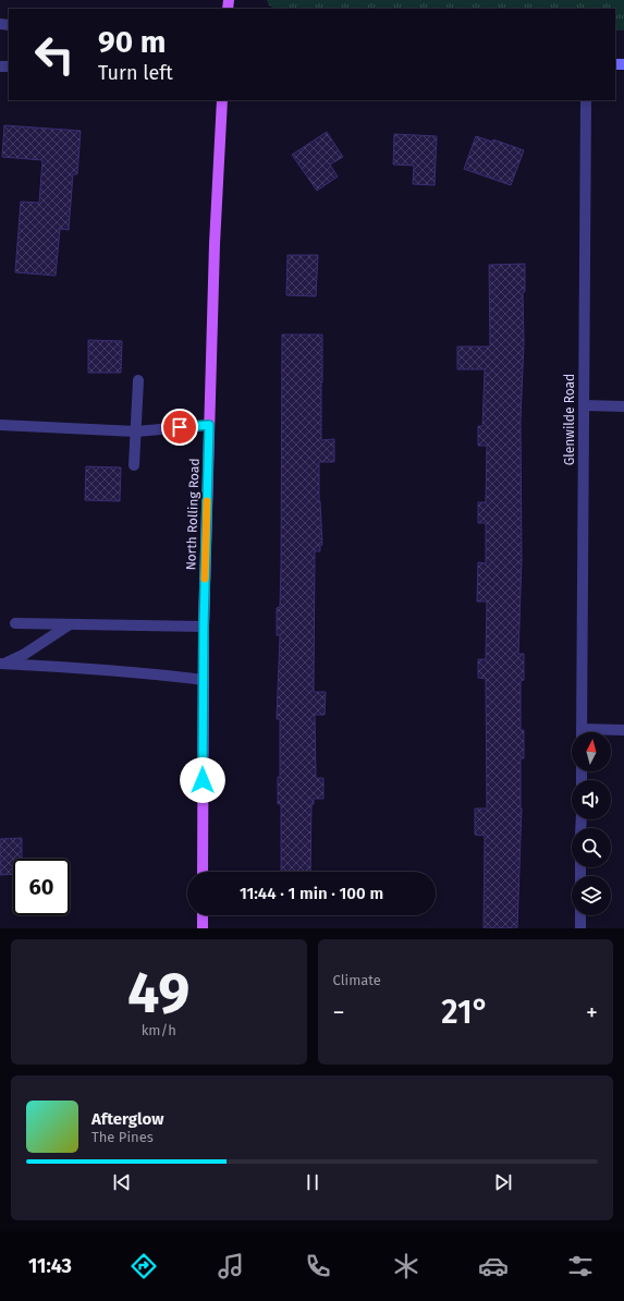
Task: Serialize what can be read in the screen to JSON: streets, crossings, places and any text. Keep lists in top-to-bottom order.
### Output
{
  "streets": {
    "main road": ["North Rolling Road"],
    "street": ["Glenwilde Road"]
  },
  "north": "top",
  "page": {
    "turn": ["90 m", "Turn left"],
    "limit": "60",
    "trip": "11:44 · 1 min · 100 m",
    "tile": [
      ["49", "km/h"],
      "Climate"
    ],
    "heat": ["−", "21°", "+"],
    "song": ["Afterglow", "The Pines"],
    "tabs": "11:43"
  }
}
